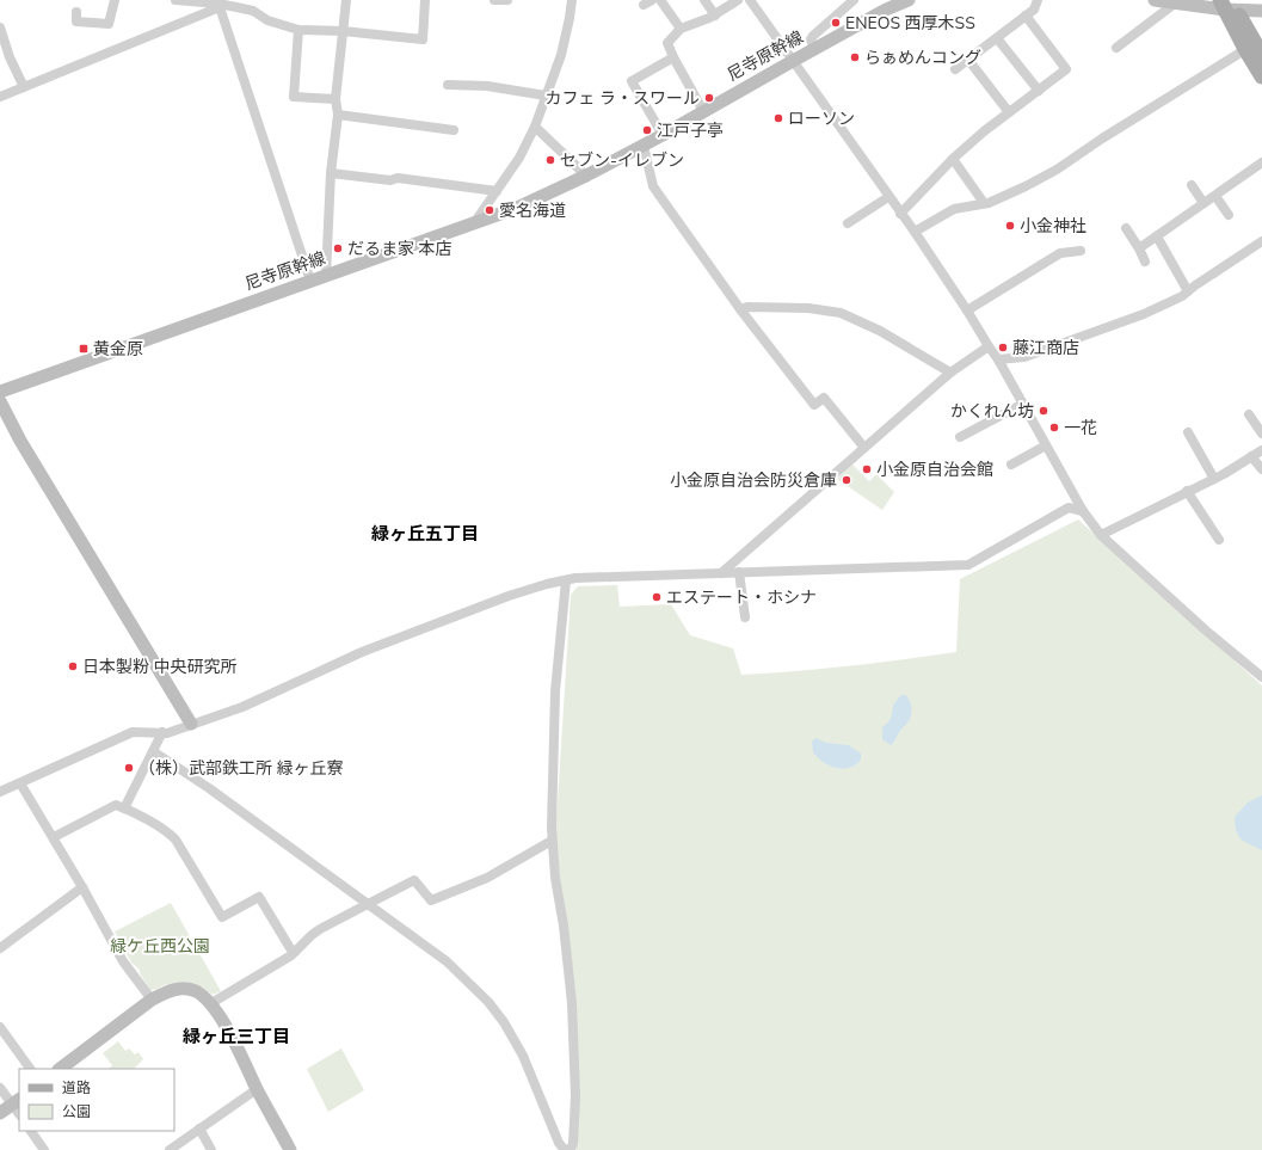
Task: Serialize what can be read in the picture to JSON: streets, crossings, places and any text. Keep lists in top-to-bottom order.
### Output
{
  "streets": {
    "street": ["尼寺原幹線"]
  },
  "districts": ["緑ヶ丘五丁目", "緑ヶ丘三丁目"],
  "parks": ["緑ケ丘西公園"],
  "places": {
    "other": [
      "ENEOS 西厚木SS",
      "らぁめんコング",
      "カフェ ラ・スワール",
      "ローソン",
      "江戸子亭",
      "セブン-イレブン",
      "愛名海道",
      "小金神社",
      "だるま家 本店",
      "藤江商店",
      "かくれん坊",
      "一花",
      "小金原自治会館",
      "小金原自治会防災倉庫",
      "エステート・ホシナ",
      "日本製粉 中央研究所",
      "（株）武部鉄工所 緑ヶ丘寮"
    ],
    "transit": ["黄金原"]
  },
  "legend": ["道路", "公園"]
}
